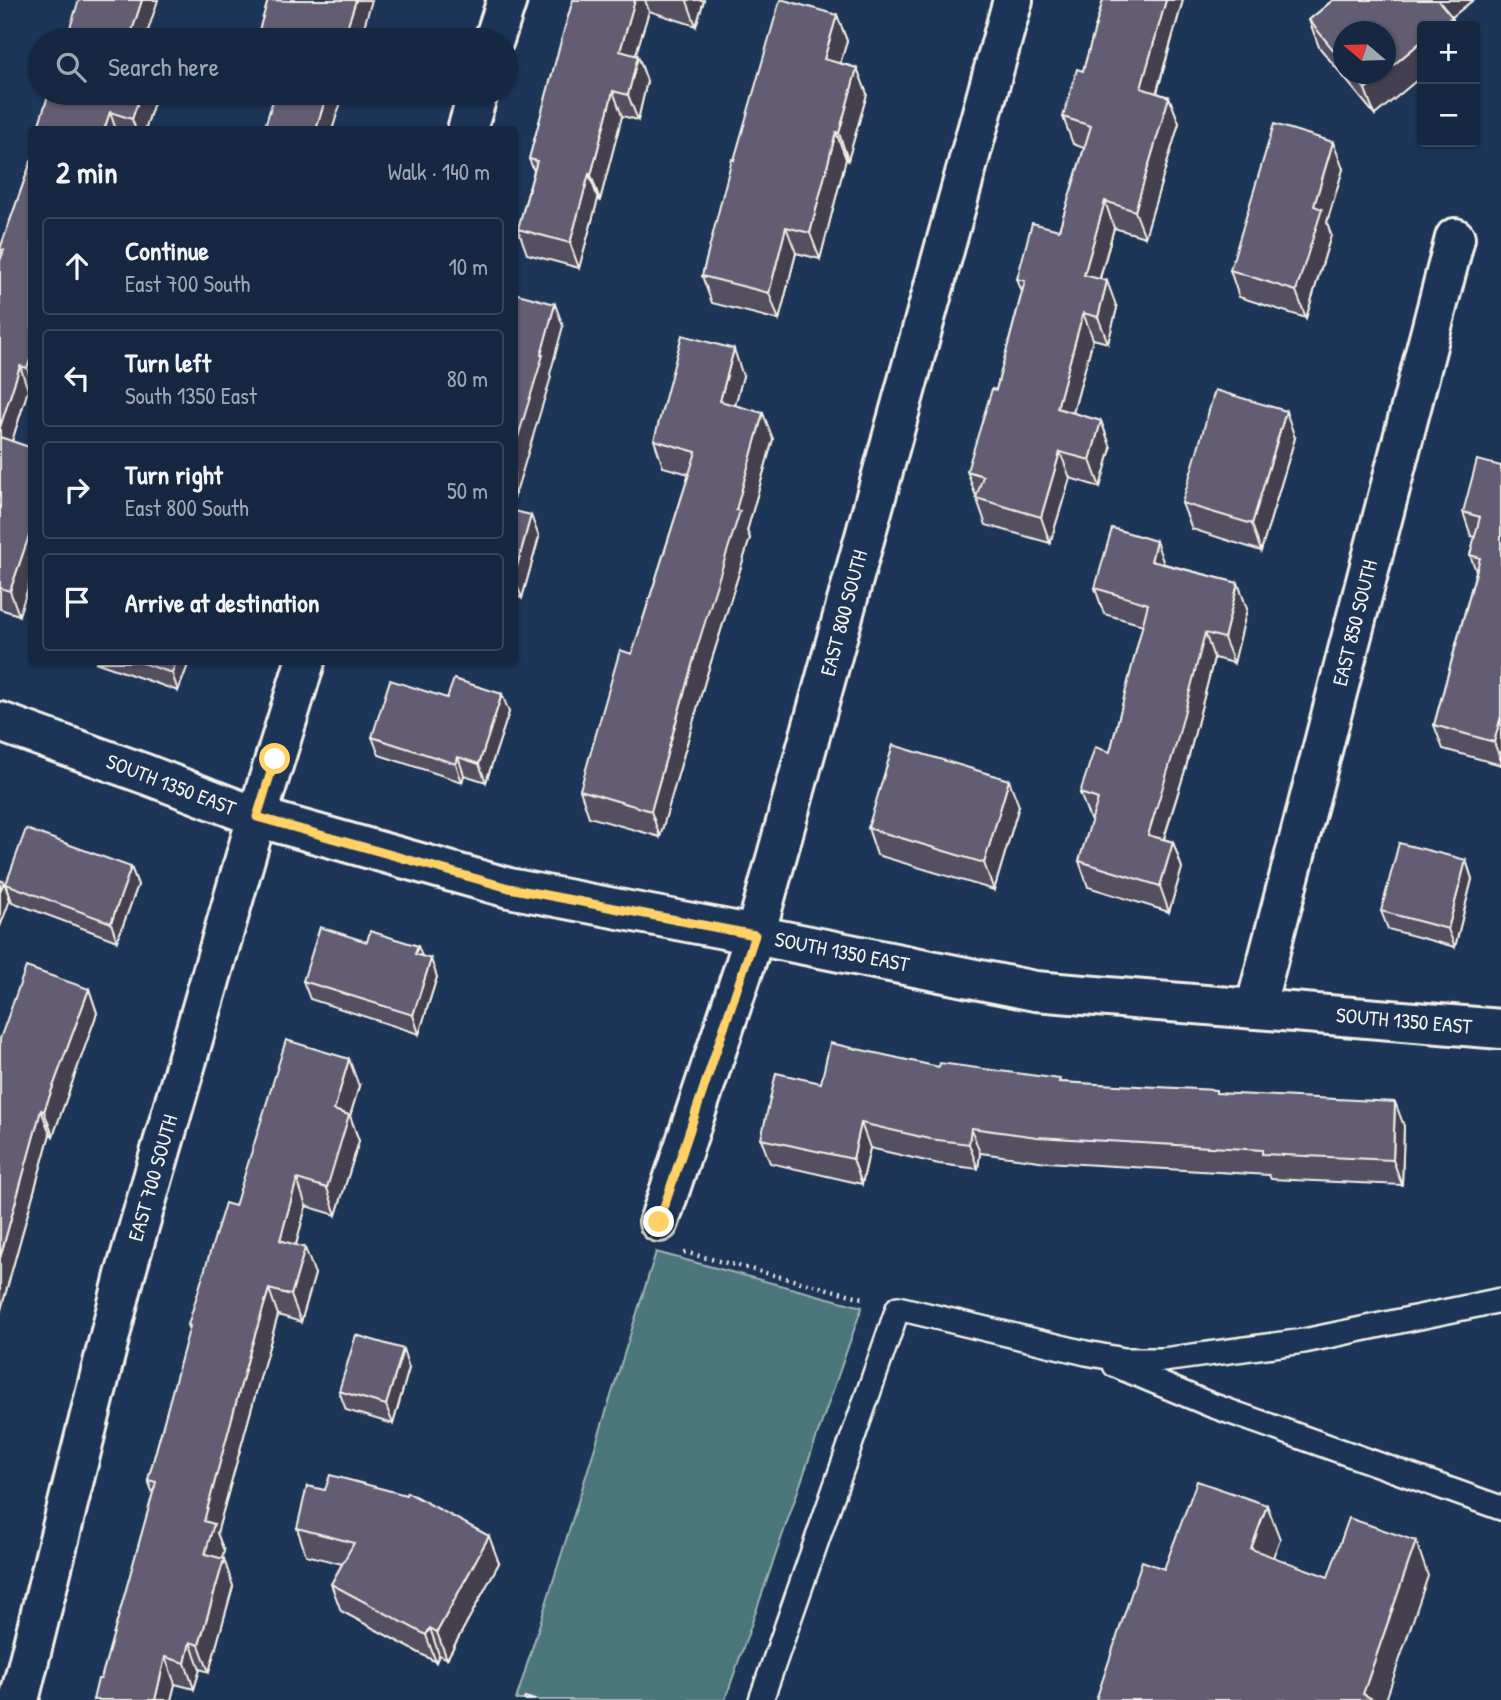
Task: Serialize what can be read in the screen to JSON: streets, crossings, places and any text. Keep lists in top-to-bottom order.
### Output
{
  "streets": {
    "street": [
      "EAST 800 SOUTH",
      "EAST 850 SOUTH",
      "SOUTH 1350 EAST",
      "EAST 700 SOUTH"
    ]
  },
  "crossings": [
    ["EAST 800 SOUTH", "SOUTH 1350 EAST"],
    ["EAST 850 SOUTH", "SOUTH 1350 EAST"],
    ["SOUTH 1350 EAST", "EAST 700 SOUTH"]
  ],
  "north": "left",
  "page": {
    "map_buttons": ["+", "−"],
    "search": "Search here",
    "heading": ["2 min", "Walk · 140 m"],
    "list": [
      ["Continue", "East 700 South", "10 m"],
      ["Turn left", "South 1350 East", "80 m"],
      ["Turn right", "East 800 South", "50 m"],
      "Arrive at destination"
    ]
  }
}
